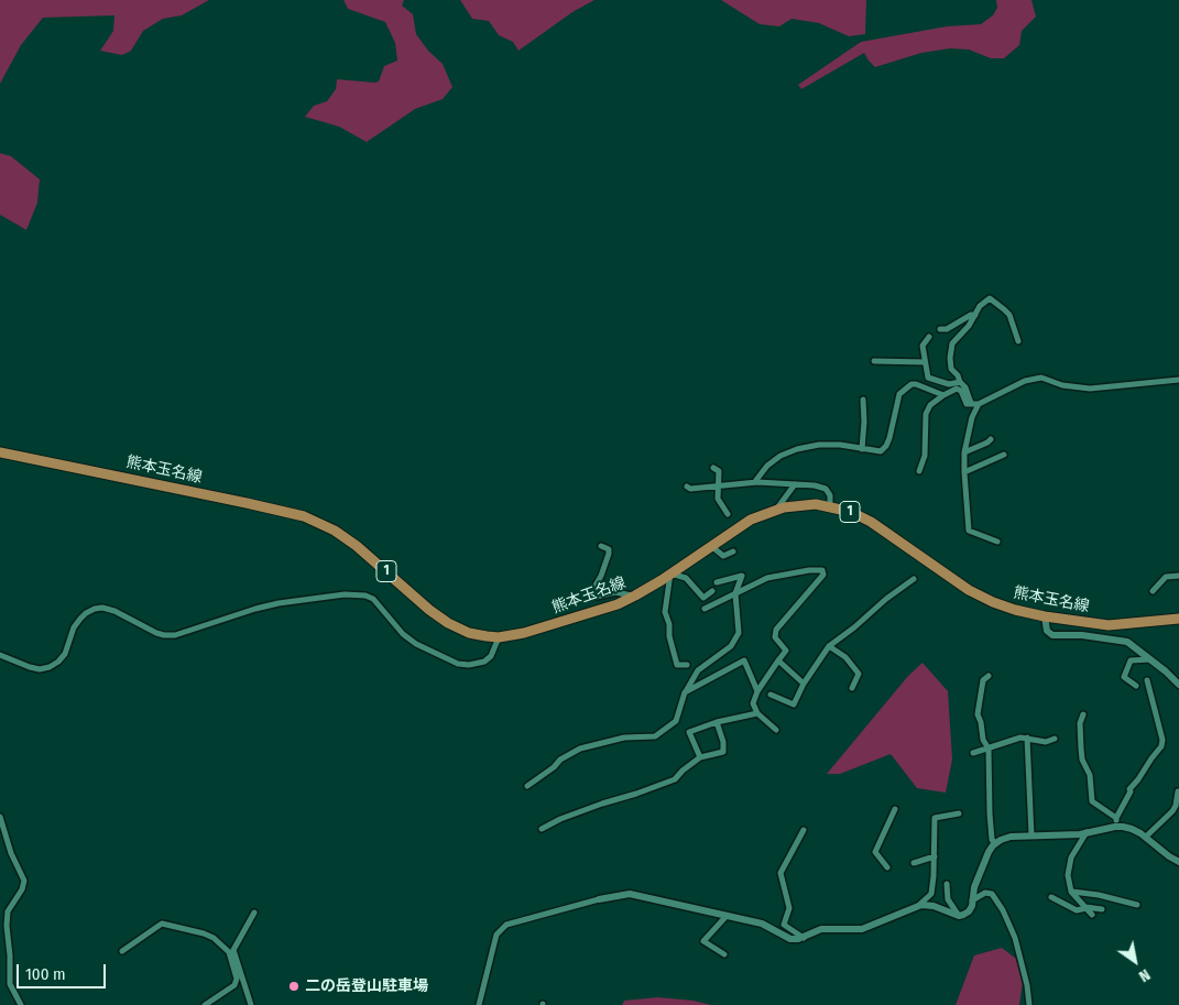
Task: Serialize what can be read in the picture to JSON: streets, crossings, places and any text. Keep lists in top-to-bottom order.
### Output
{
  "streets": {
    "main road": ["熊本玉名線", "1"]
  },
  "places": ["二の岳登山駐車場"],
  "scale_bar": "100 m",
  "north": "bottom right"
}
